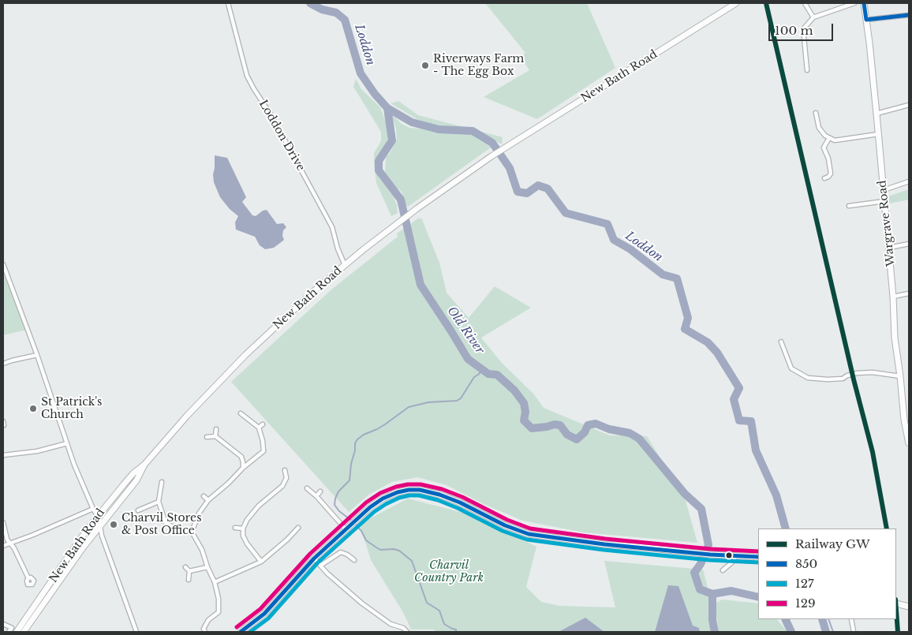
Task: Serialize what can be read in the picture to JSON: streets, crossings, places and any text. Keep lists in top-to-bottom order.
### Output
{
  "streets": {
    "main road": ["New Bath Road", "Wargrave Road"],
    "street": ["Loddon Drive"]
  },
  "crossings": [
    ["New Bath Road", "Loddon Drive"]
  ],
  "water": ["Loddon", "Old River"],
  "parks": ["Charvil Country Park"],
  "places": ["Riverways Farm - The Egg Box", "St Patrick's Church", "Charvil Stores & Post Office"],
  "lines": [
    "rail line GW",
    "transit line 850",
    "transit line 129",
    "transit line 127"
  ],
  "legend": [
    "Railway GW",
    "850",
    "127",
    "129"
  ],
  "scale_bar": "100 m"
}
